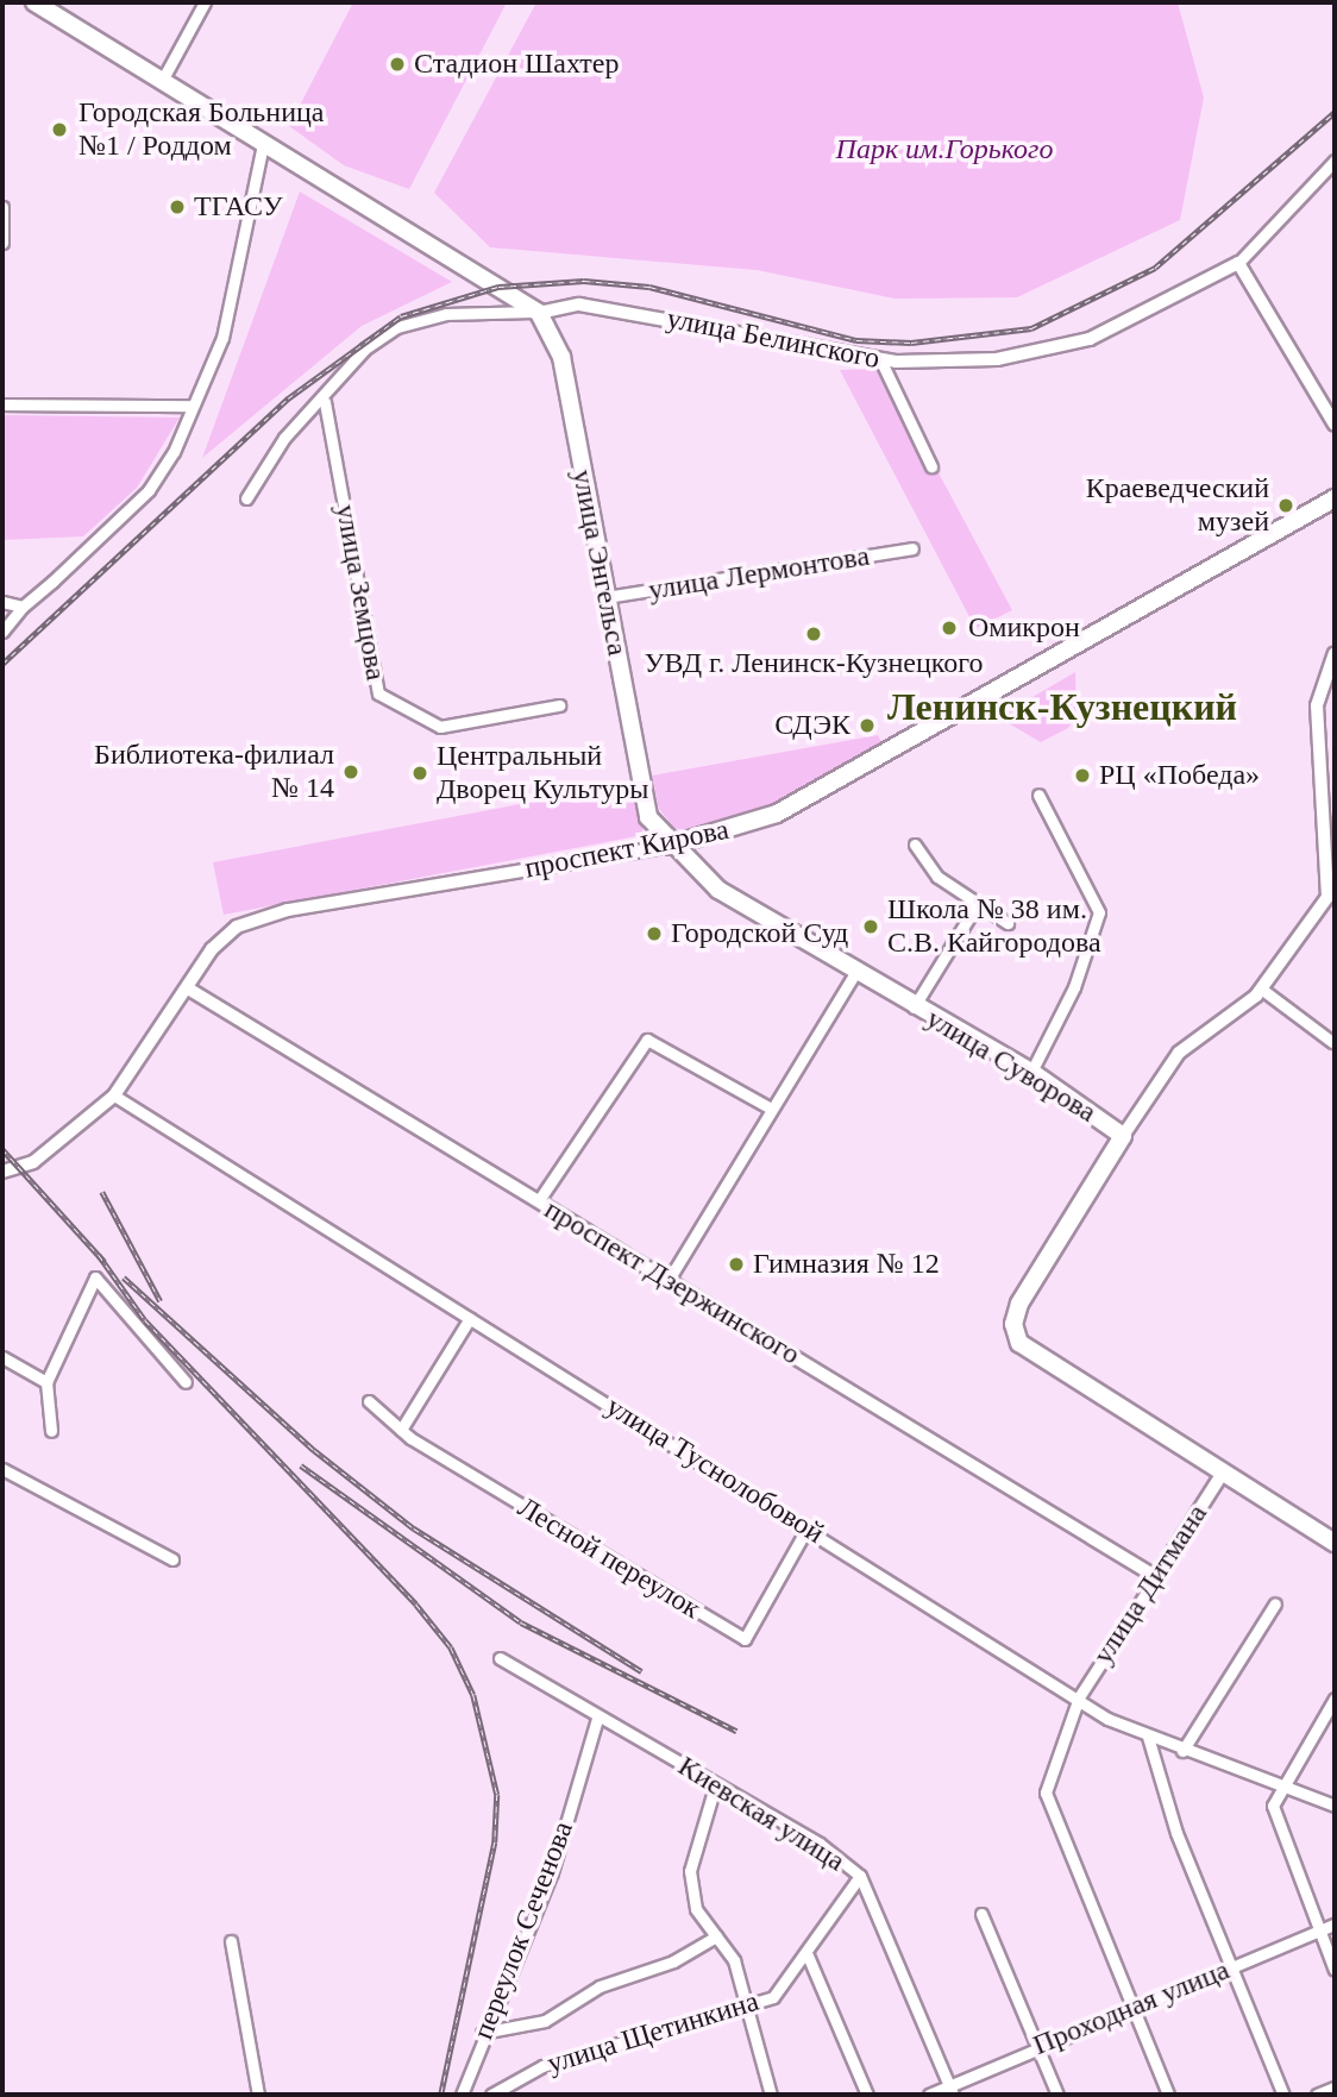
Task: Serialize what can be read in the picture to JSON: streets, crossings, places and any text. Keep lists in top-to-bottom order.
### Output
{
  "streets": {
    "main road": ["улица Энгельса", "проспект Кирова", "улица Суворова"],
    "street": [
      "улица Белинского",
      "улица Лермонтова",
      "улица Земцова",
      "проспект Дзержинского",
      "улица Туснолобовой",
      "Лесной переулок",
      "улица Дитмана",
      "Киевская улица",
      "переулок Сеченова",
      "Проходная улица",
      "улица Щетинкина"
    ]
  },
  "crossings": [
    ["улица Белинского", "улица Энгельса"],
    ["улица Энгельса", "улица Лермонтова"],
    ["улица Энгельса", "улица Суворова"],
    ["проспект Кирова", "улица Суворова"],
    ["проспект Кирова", "проспект Дзержинского"],
    ["проспект Кирова", "улица Туснолобовой"],
    ["улица Суворова", "улица Дитмана"],
    ["проспект Дзержинского", "улица Дитмана"],
    ["улица Туснолобовой", "Лесной переулок"],
    ["улица Туснолобовой", "улица Дитмана"],
    ["улица Дитмана", "Проходная улица"],
    ["Киевская улица", "переулок Сеченова"],
    ["Киевская улица", "Проходная улица"],
    ["Киевская улица", "улица Щетинкина"]
  ],
  "districts": ["Ленинск-Кузнецкий"],
  "parks": ["Парк им.Горького"],
  "places": [
    "Стадион Шахтер",
    "Городская Больница №1 / Роддом",
    "ТГАСУ",
    "Краеведческий музей",
    "Омикрон",
    "УВД г. Ленинск-Кузнецкого",
    "СДЭК",
    "Библиотека-филиал № 14",
    "Центральный Дворец Культуры",
    "РЦ «Победа»",
    "Школа № 38 им. С.В. Кайгородова",
    "Городской Суд",
    "Гимназия № 12"
  ]
}
